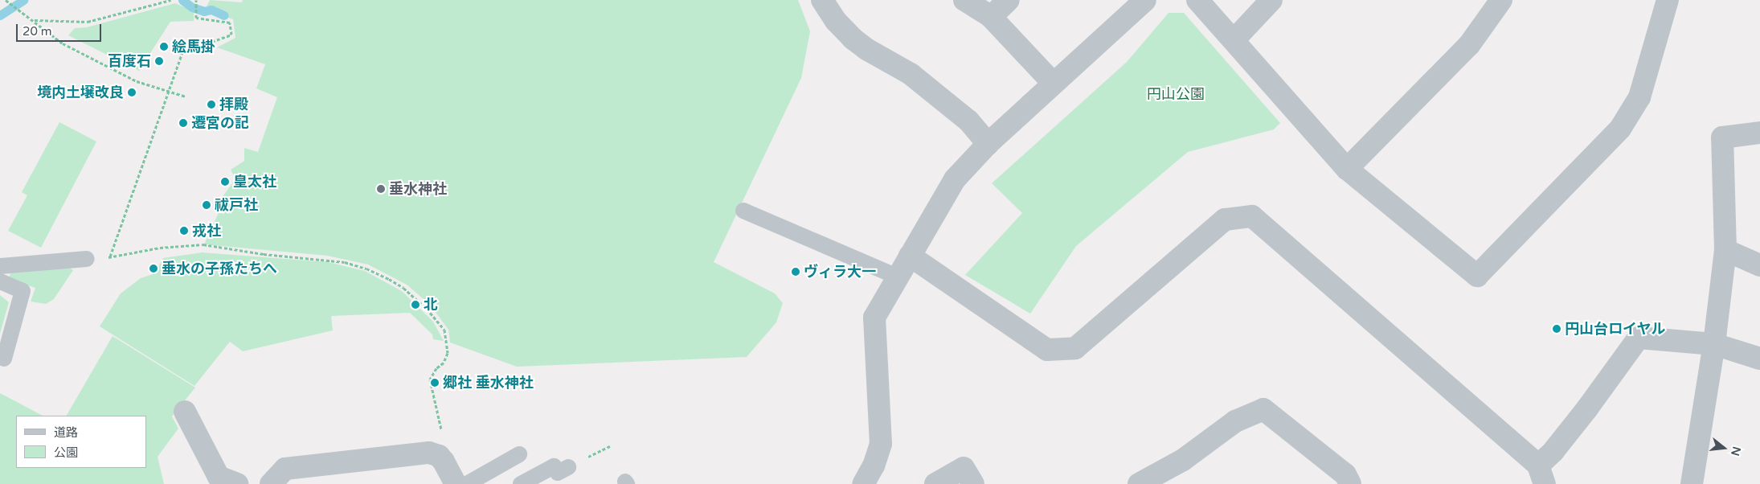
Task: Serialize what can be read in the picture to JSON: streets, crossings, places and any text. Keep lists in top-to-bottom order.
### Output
{
  "parks": ["円山公園"],
  "places": [
    "絵馬掛",
    "百度石",
    "境内土壌改良",
    "拝殿",
    "遷宮の記",
    "皇太社",
    "垂水神社",
    "祓戸社",
    "戎社",
    "垂水の子孫たちへ",
    "ヴィラ大一",
    "北",
    "円山台ロイヤル",
    "郷社 垂水神社"
  ],
  "legend": ["道路", "公園"],
  "scale_bar": "20 m",
  "north": "right"
}
